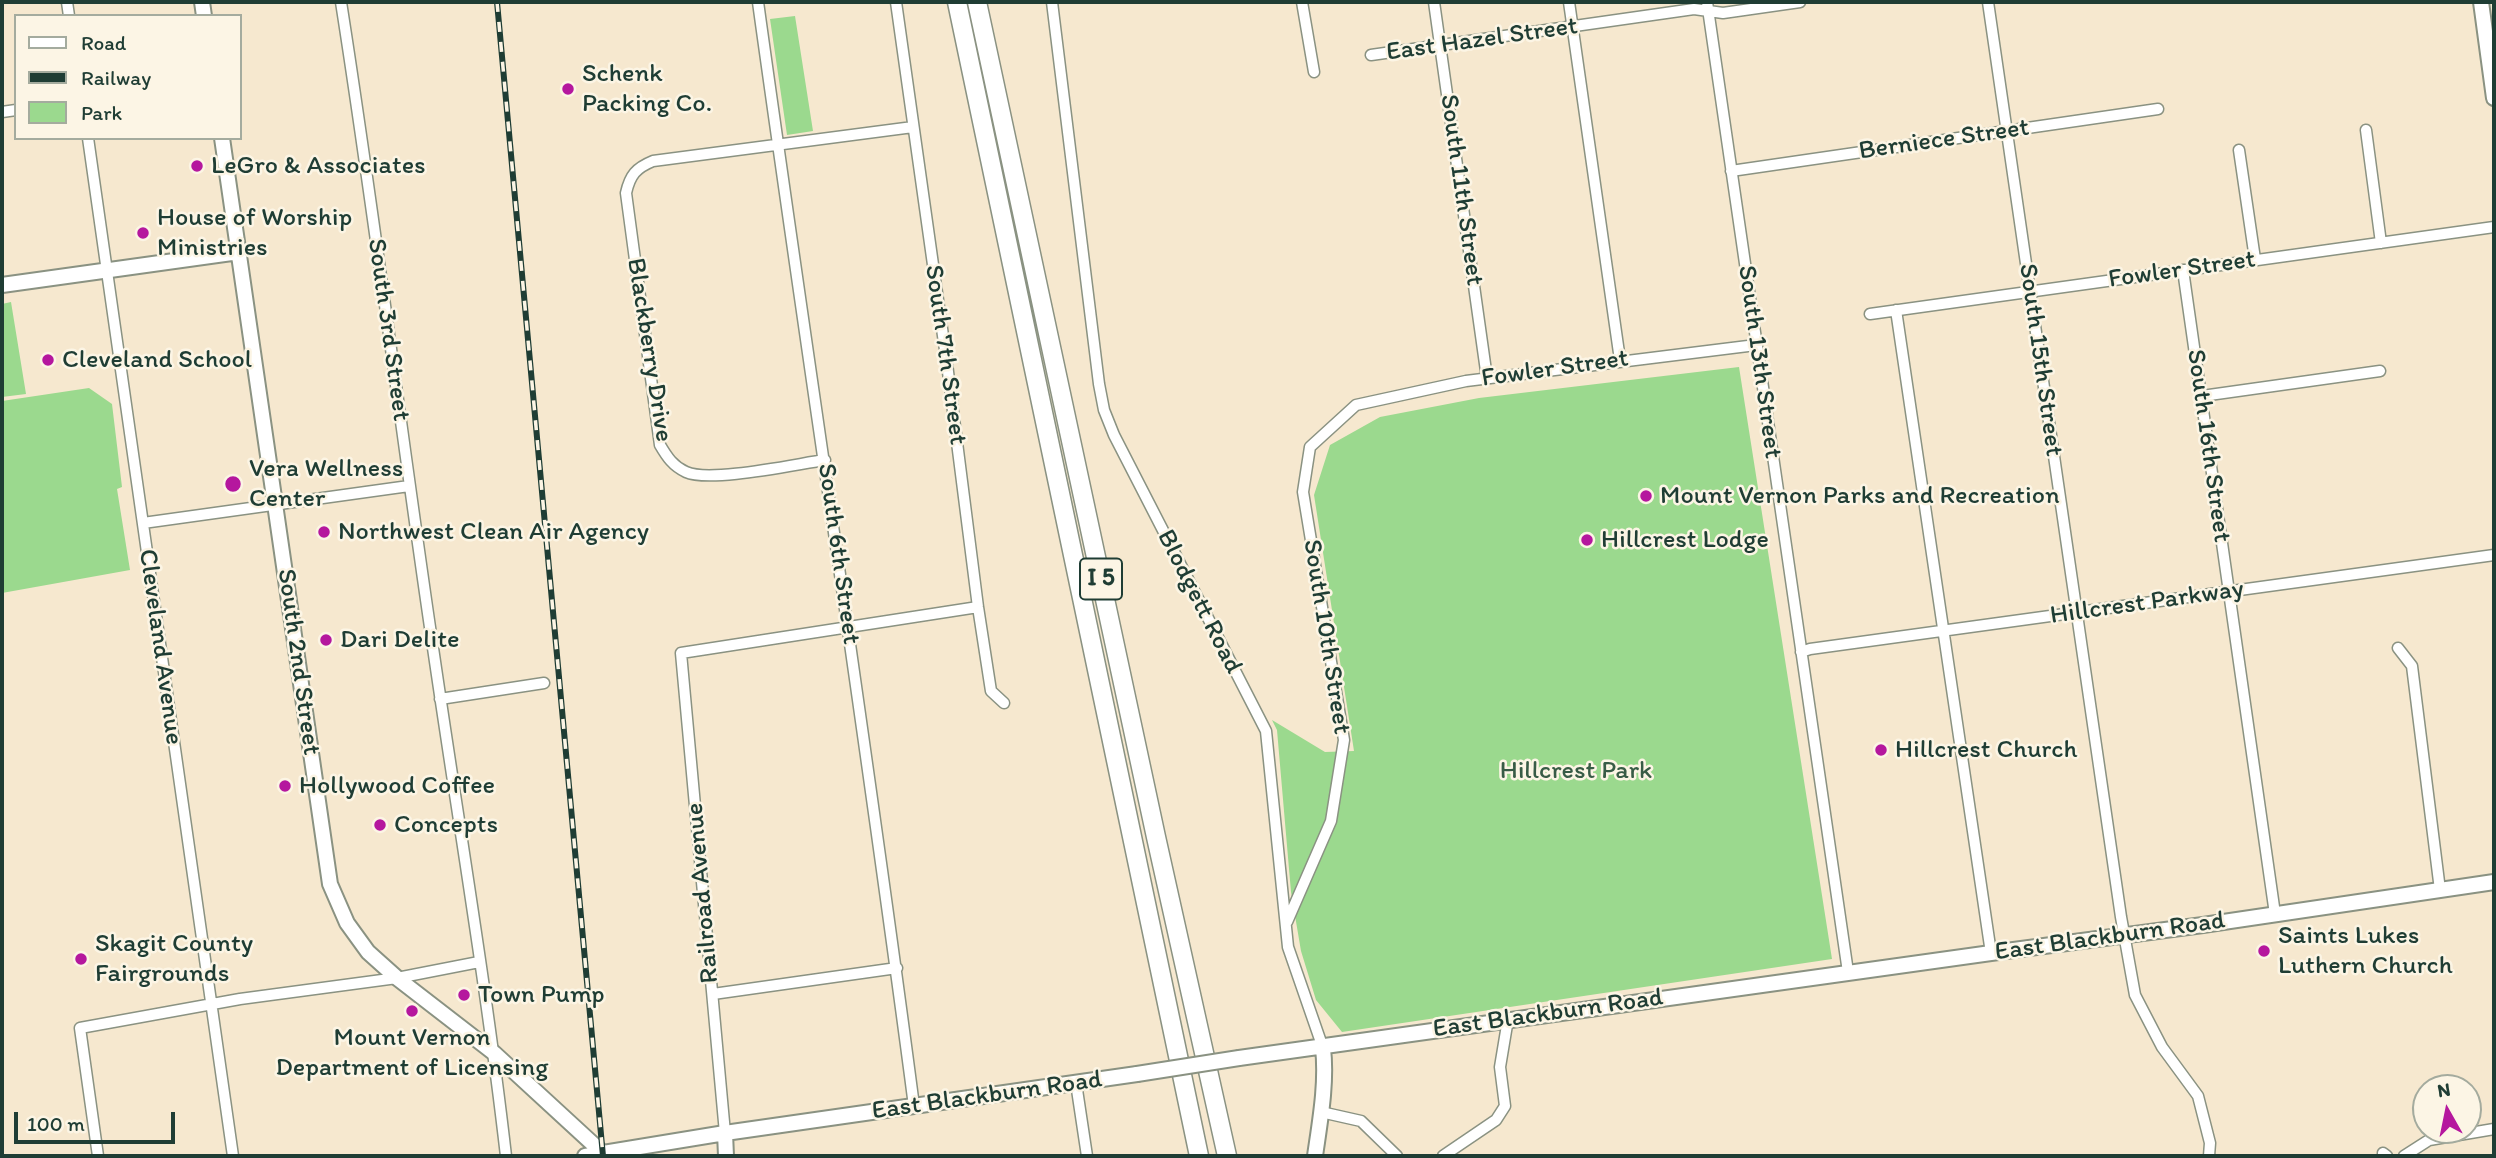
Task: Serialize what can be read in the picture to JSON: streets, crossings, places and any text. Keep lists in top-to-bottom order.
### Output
{
  "streets": {
    "highway": ["I 5"],
    "street": [
      "East Hazel Street",
      "Berniece Street",
      "South 11th Street",
      "Fowler Street",
      "South 3rd Street",
      "Blackberry Drive",
      "South 7th Street",
      "South 15th Street",
      "South 13th Street",
      "South 16th Street",
      "South 6th Street",
      "Blodgett Road",
      "Hillcrest Parkway",
      "South 10th Street",
      "Cleveland Avenue",
      "South 2nd Street",
      "Railroad Avenue",
      "East Blackburn Road"
    ]
  },
  "crossings": [
    ["East Hazel Street", "South 11th Street"],
    ["East Hazel Street", "South 13th Street"],
    ["Berniece Street", "South 15th Street"],
    ["Berniece Street", "South 13th Street"],
    ["South 11th Street", "Fowler Street"],
    ["Fowler Street", "South 15th Street"],
    ["Fowler Street", "South 13th Street"],
    ["Fowler Street", "South 16th Street"],
    ["Fowler Street", "South 10th Street"],
    ["South 3rd Street", "South 2nd Street"],
    ["Blackberry Drive", "South 6th Street"],
    ["South 15th Street", "Hillcrest Parkway"],
    ["South 15th Street", "East Blackburn Road"],
    ["South 13th Street", "Hillcrest Parkway"],
    ["South 13th Street", "East Blackburn Road"],
    ["South 16th Street", "Hillcrest Parkway"],
    ["South 16th Street", "East Blackburn Road"],
    ["South 6th Street", "Railroad Avenue"],
    ["South 6th Street", "East Blackburn Road"],
    ["Blodgett Road", "South 10th Street"],
    ["Blodgett Road", "East Blackburn Road"],
    ["South 2nd Street", "East Blackburn Road"],
    ["Railroad Avenue", "East Blackburn Road"]
  ],
  "parks": ["Hillcrest Park"],
  "places": [
    "Schenk Packing Co.",
    "LeGro & Associates",
    "House of Worship Ministries",
    "Cleveland School",
    "Vera Wellness Center",
    "Mount Vernon Parks and Recreation",
    "Northwest Clean Air Agency",
    "Hillcrest Lodge",
    "Dari Delite",
    "Hillcrest Church",
    "Hollywood Coffee",
    "Concepts",
    "Saints Lukes Luthern Church",
    "Skagit County Fairgrounds",
    "Town Pump",
    "Mount Vernon Department of Licensing"
  ],
  "legend": ["Road", "Railway", "Park"],
  "scale_bar": "100 m",
  "north": "top"
}
